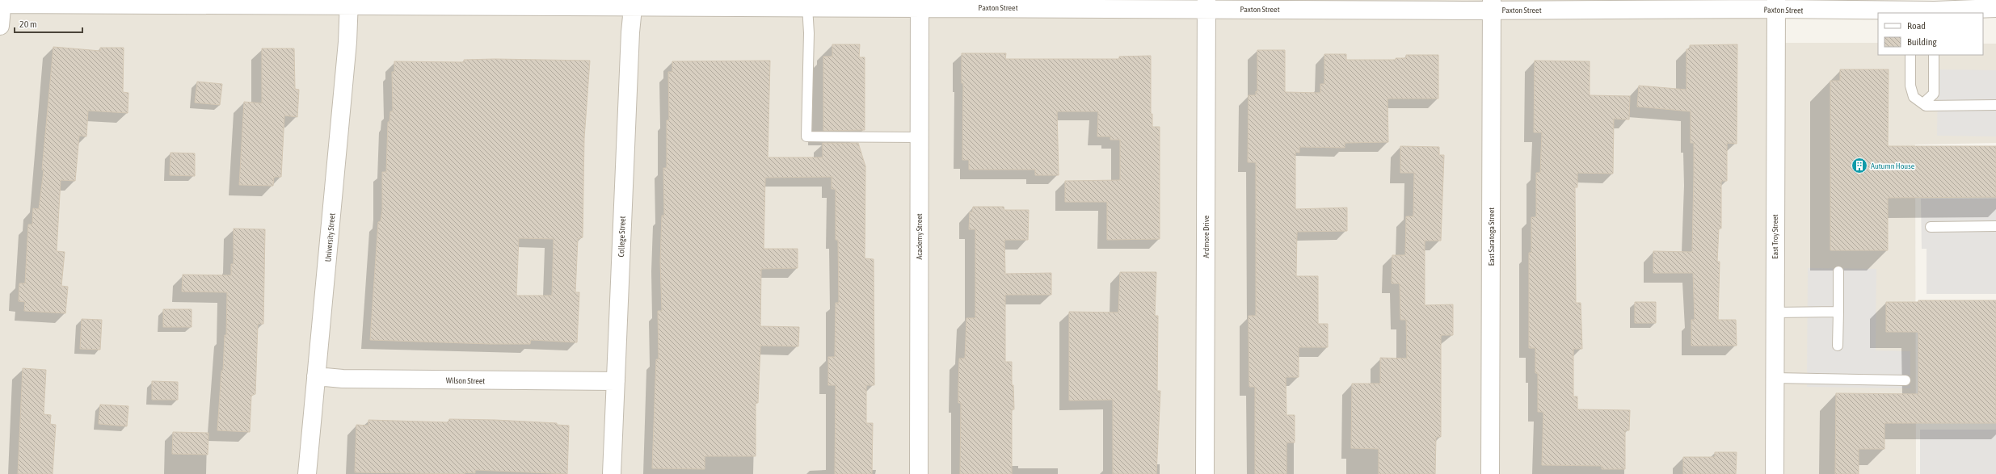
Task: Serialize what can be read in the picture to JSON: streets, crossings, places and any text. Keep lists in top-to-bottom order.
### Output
{
  "streets": {
    "street": [
      "Paxton Street",
      "College Street",
      "Academy Street",
      "Ardmore Drive",
      "East Saratoga Street",
      "East Troy Street",
      "University Street",
      "Wilson Street"
    ]
  },
  "crossings": [
    ["Paxton Street", "College Street"],
    ["Paxton Street", "Academy Street"],
    ["Paxton Street", "Ardmore Drive"],
    ["Paxton Street", "East Saratoga Street"],
    ["Paxton Street", "East Troy Street"],
    ["Paxton Street", "University Street"],
    ["College Street", "Wilson Street"],
    ["University Street", "Wilson Street"]
  ],
  "places": {
    "building": ["Autumn House"]
  },
  "legend": ["Road", "Building"],
  "scale_bar": "20 m"
}
